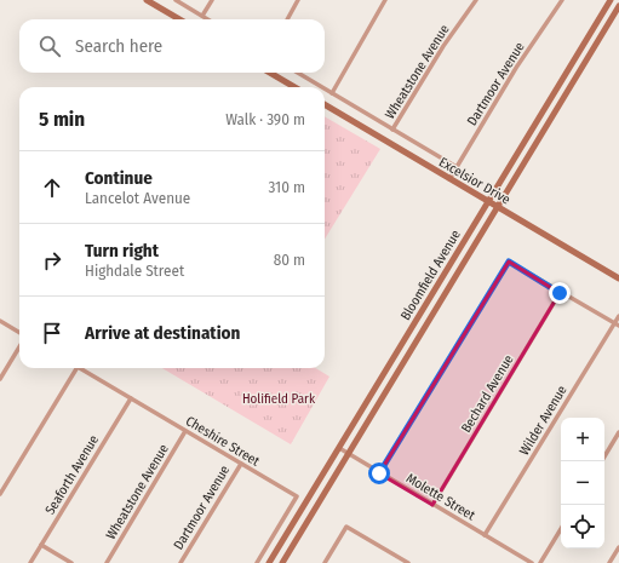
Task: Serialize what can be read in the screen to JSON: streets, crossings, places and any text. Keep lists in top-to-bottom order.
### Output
{
  "streets": {
    "main road": ["Excelsior Drive", "Bloomfield Avenue"],
    "street": [
      "Wheatstone Avenue",
      "Dartmoor Avenue",
      "Bechard Avenue",
      "Wilder Avenue",
      "Cheshire Street",
      "Seaforth Avenue",
      "Molette Street"
    ]
  },
  "crossings": [
    ["Wheatstone Avenue", "Excelsior Drive"],
    ["Wheatstone Avenue", "Cheshire Street"],
    ["Dartmoor Avenue", "Excelsior Drive"],
    ["Dartmoor Avenue", "Cheshire Street"],
    ["Excelsior Drive", "Bloomfield Avenue"],
    ["Bloomfield Avenue", "Molette Street"],
    ["Bechard Avenue", "Molette Street"],
    ["Wilder Avenue", "Molette Street"],
    ["Cheshire Street", "Seaforth Avenue"]
  ],
  "parks": ["Holifield Park"],
  "page": {
    "search": "Search here",
    "heading": ["5 min", "Walk · 390 m"],
    "list": [
      ["Continue", "Lancelot Avenue", "310 m"],
      ["Turn right", "Highdale Street", "80 m"],
      "Arrive at destination"
    ],
    "map_buttons": ["+", "−"]
  }
}
